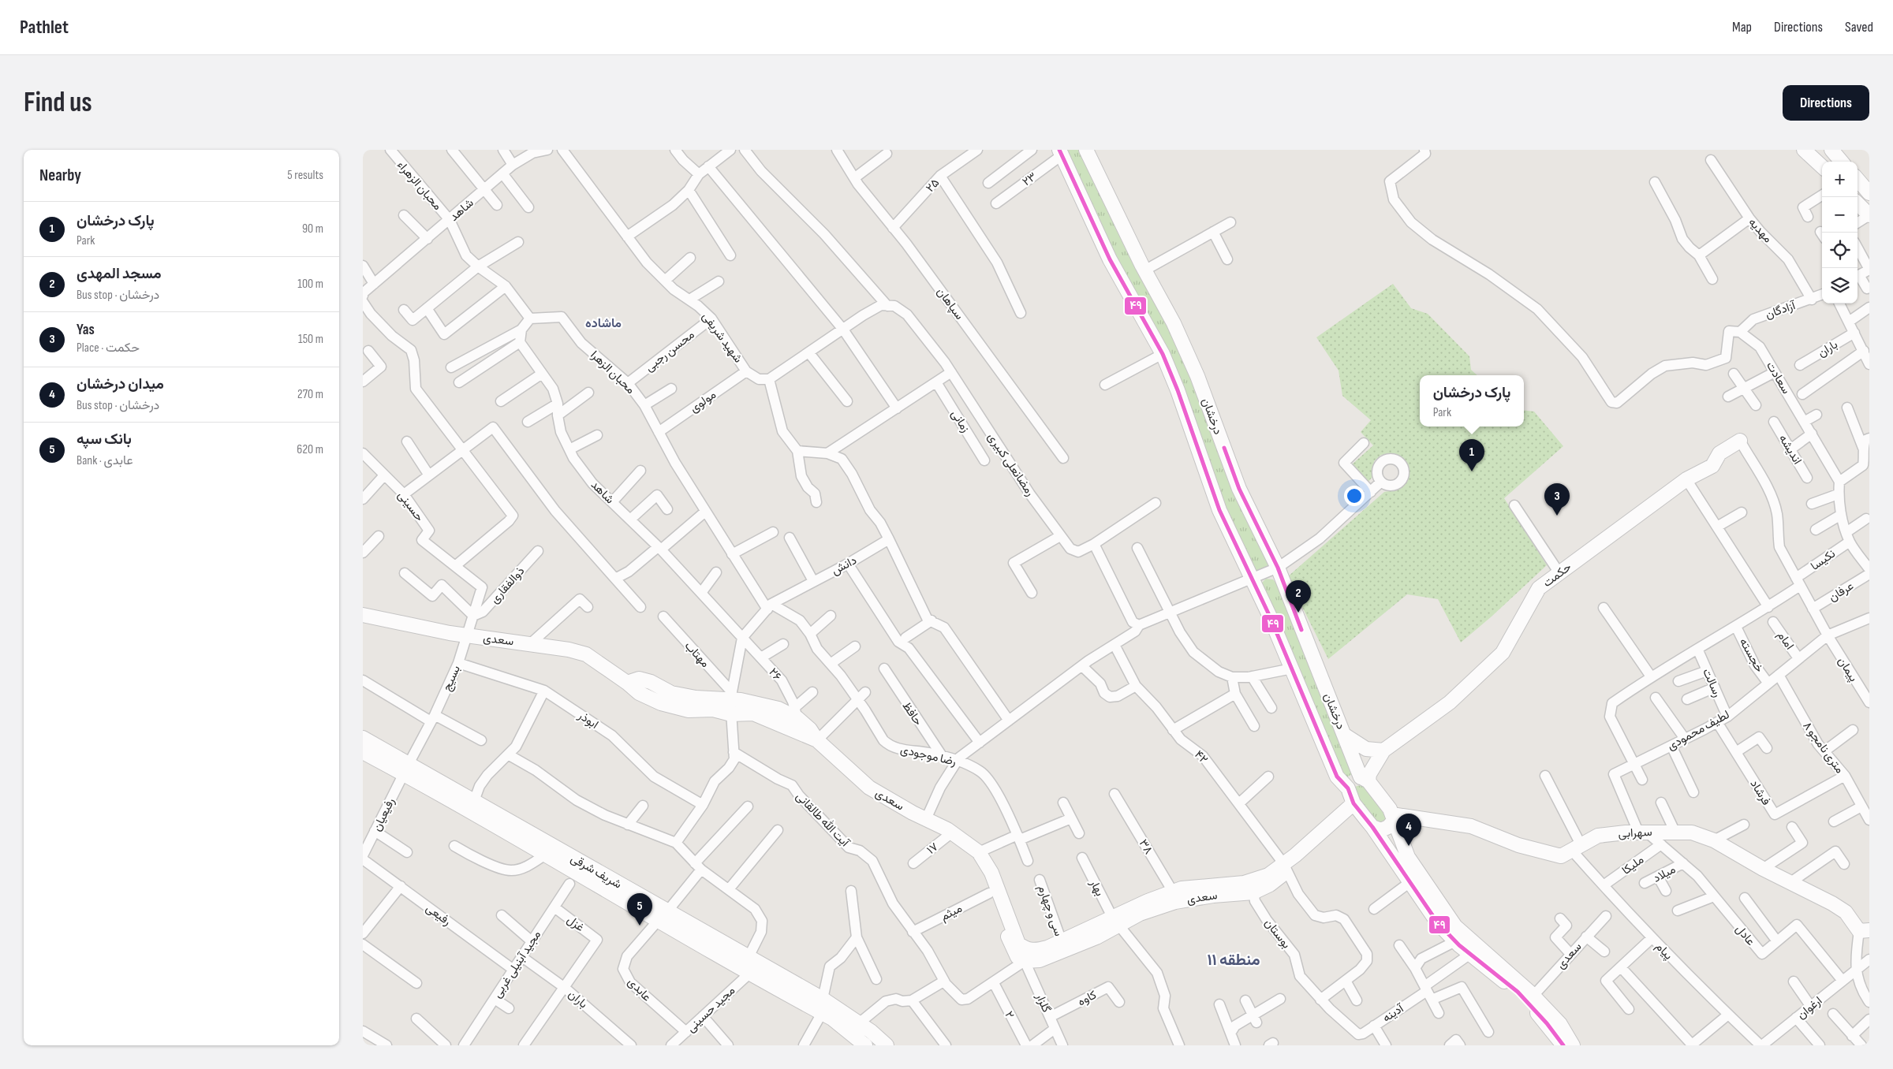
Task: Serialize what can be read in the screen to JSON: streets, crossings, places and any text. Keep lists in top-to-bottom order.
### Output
{
  "streets": {
    "main road": [
      "درخشان",
      "حکمت",
      "سعدی",
      "سهرابی",
      "شریف شرقی"
    ],
    "street": [
      "۲۳",
      "محبان الزهراء",
      "۲۵",
      "شاهد",
      "مهدیه",
      "سپاهان",
      "آزادگان",
      "شهید شریفی",
      "باران",
      "محسن رجبی",
      "محبان الزهرا",
      "سعادت",
      "مولوی",
      "زمانی",
      "اندیشه",
      "رمضانعلی کبیری",
      "حسینی",
      "نکیسا",
      "دانش",
      "ذوالفقاری",
      "عرفان",
      "امام",
      "مهتاب",
      "خجسته",
      "پیمان",
      "۲۶",
      "بسیج",
      "رسالت",
      "حافظ",
      "ابوذر",
      "لطیف محمودی",
      "۸ متری نامجو",
      "رضا موجودی",
      "۴۲",
      "فرشاد",
      "رفیعیان",
      "آیت الله طالقانی",
      "۳۸",
      "۱۷",
      "ملیکا",
      "میلاد",
      "بهار",
      "سی و چهارم",
      "میثم",
      "رفیعی",
      "غزل",
      "بوستان",
      "عادل",
      "پیام",
      "مجید آبنیلی غربی",
      "عابدی",
      "کاوه",
      "گلزار",
      "ارغوان",
      "مجید حسینی",
      "آدینه",
      "۲"
    ]
  },
  "crossings": [
    ["۲۳", "درخشان"],
    ["محبان الزهراء", "شاهد"],
    ["۲۵", "سپاهان"],
    ["شاهد", "دانش"],
    ["شاهد", "۲۶"],
    ["مهدیه", "آزادگان"],
    ["آزادگان", "سعادت"],
    ["شهید شریفی", "محسن رجبی"],
    ["شهید شریفی", "مولوی"],
    ["باران", "غزل"],
    ["باران", "مجید آبنیلی غربی"],
    ["محسن رجبی", "محبان الزهرا"],
    ["محبان الزهرا", "مولوی"],
    ["محبان الزهرا", "دانش"],
    ["محبان الزهرا", "رضا موجودی"],
    ["درخشان", "سعدی"],
    ["درخشان", "سهرابی"],
    ["حسینی", "بسیج"],
    ["نکیسا", "خجسته"],
    ["نکیسا", "پیمان"],
    ["نکیسا", "رسالت"],
    ["نکیسا", "لطیف محمودی"],
    ["دانش", "سعدی"],
    ["دانش", "مهتاب"],
    ["دانش", "۲۶"],
    ["دانش", "رضا موجودی"],
    ["حکمت", "پیمان"],
    ["ذوالفقاری", "بسیج"],
    ["عرفان", "پیمان"],
    ["سعدی", "مهتاب"],
    ["سعدی", "۲۶"],
    ["سعدی", "بسیج"],
    ["سعدی", "۴۲"],
    ["سعدی", "سهرابی"],
    ["سعدی", "۳۸"],
    ["سعدی", "۱۷"],
    ["سعدی", "بهار"],
    ["سعدی", "سی و چهارم"],
    ["سعدی", "بوستان"],
    ["سعدی", "گلزار"],
    ["امام", "لطیف محمودی"],
    ["خجسته", "لطیف محمودی"],
    ["پیمان", "لطیف محمودی"],
    ["بسیج", "ابوذر"],
    ["بسیج", "رفیعیان"],
    ["بسیج", "شریف شرقی"],
    ["رسالت", "لطیف محمودی"],
    ["حافظ", "رضا موجودی"],
    ["لطیف محمودی", "۸ متری نامجو"],
    ["لطیف محمودی", "فرشاد"],
    ["لطیف محمودی", "سهرابی"],
    ["لطیف محمودی", "عادل"],
    ["۸ متری نامجو", "فرشاد"],
    ["۴۲", "بوستان"],
    ["رفیعیان", "شریف شرقی"],
    ["آیت الله طالقانی", "میثم"],
    ["آیت الله طالقانی", "۲"],
    ["سهرابی", "عادل"],
    ["سهرابی", "پیام"],
    ["ملیکا", "عادل"],
    ["ملیکا", "پیام"],
    ["شریف شرقی", "عابدی"],
    ["شریف شرقی", "مجید حسینی"],
    ["میلاد", "عادل"],
    ["رفیعی", "مجید آبنیلی غربی"],
    ["غزل", "مجید آبنیلی غربی"],
    ["بوستان", "آدینه"],
    ["عادل", "ارغوان"],
    ["پیام", "ارغوان"],
    ["عابدی", "مجید حسینی"],
    ["کاوه", "گلزار"]
  ],
  "districts": ["ماشاده", "منطقه ۱۱"],
  "lines": ["transit line ۴۹"],
  "page": {
    "header": "Pathlet",
    "nav": ["Map", "Directions", "Saved"],
    "buttons": "Directions",
    "title": "Find us",
    "heading": ["Nearby", "5 results"],
    "map_buttons": ["+", "−"],
    "list": [
      {
        "mark": "1",
        "name": "پارک درخشان",
        "note": "Park",
        "value": "90 m"
      },
      {
        "mark": "2",
        "name": "مسجد المهدی",
        "note": "Bus stop · درخشان",
        "value": "100 m"
      },
      {
        "mark": "3",
        "name": "Yas",
        "note": "Place · حکمت",
        "value": "150 m"
      },
      {
        "mark": "4",
        "name": "میدان درخشان",
        "note": "Bus stop · درخشان",
        "value": "270 m"
      },
      {
        "mark": "5",
        "name": "بانک سپه",
        "note": "Bank · عابدی",
        "value": "620 m"
      }
    ],
    "popup": ["پارک درخشان", "Park"],
    "pins": [
      "1",
      "3",
      "2",
      "4",
      "5"
    ]
  }
}
